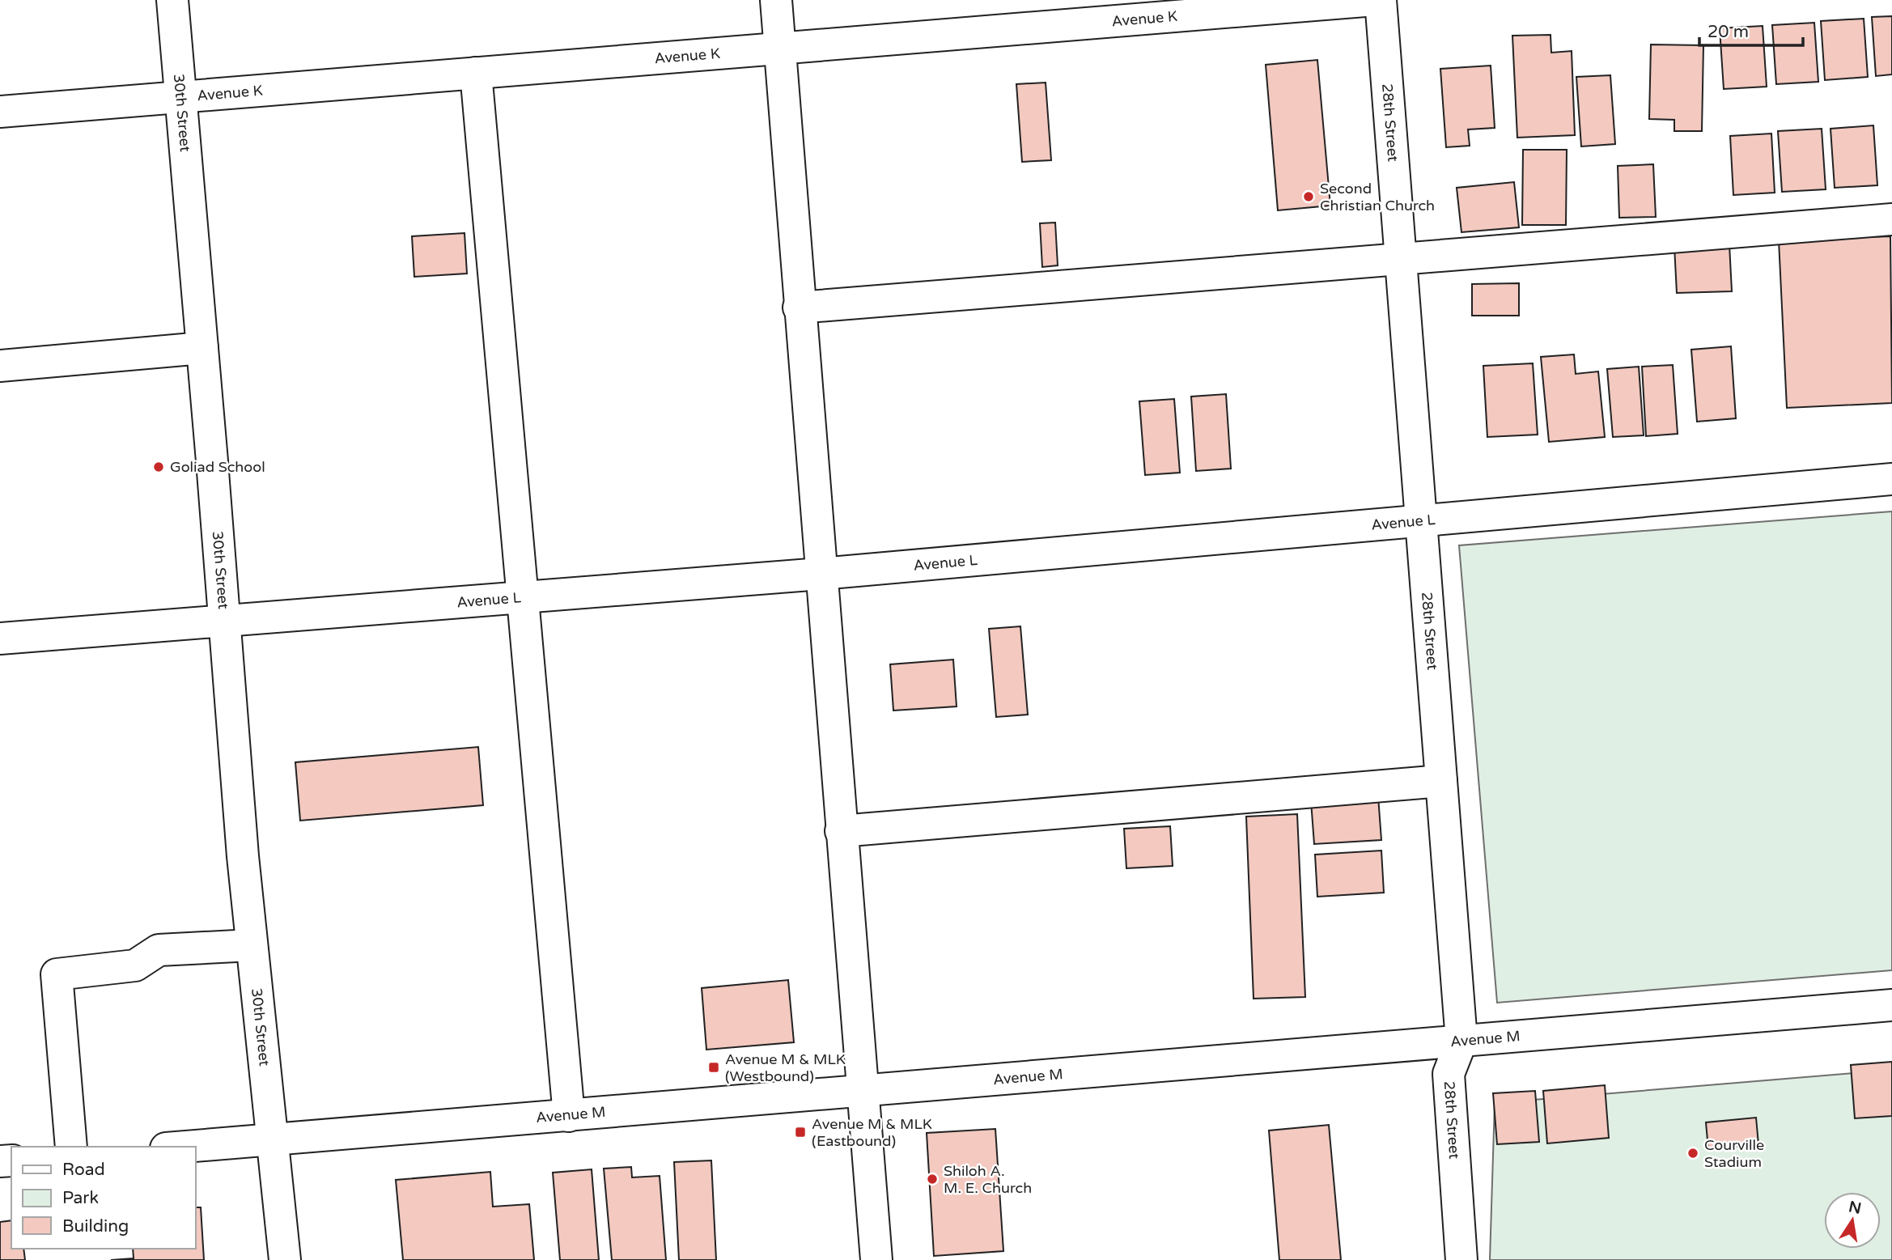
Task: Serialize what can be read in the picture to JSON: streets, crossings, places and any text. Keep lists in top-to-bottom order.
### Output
{
  "streets": {
    "street": [
      "Avenue K",
      "30th Street",
      "28th Street",
      "Avenue L",
      "Avenue M"
    ]
  },
  "crossings": [
    ["Avenue K", "30th Street"],
    ["30th Street", "Avenue L"],
    ["30th Street", "Avenue M"],
    ["28th Street", "Avenue L"],
    ["28th Street", "Avenue M"]
  ],
  "places": {
    "other": [
      "Second Christian Church",
      "Goliad School",
      "Courville Stadium",
      "Shiloh A. M. E. Church"
    ],
    "transit": ["Avenue M & MLK (Westbound)", "Avenue M & MLK (Eastbound)"]
  },
  "legend": ["Road", "Park", "Building"],
  "scale_bar": "20 m",
  "north": "top"
}
